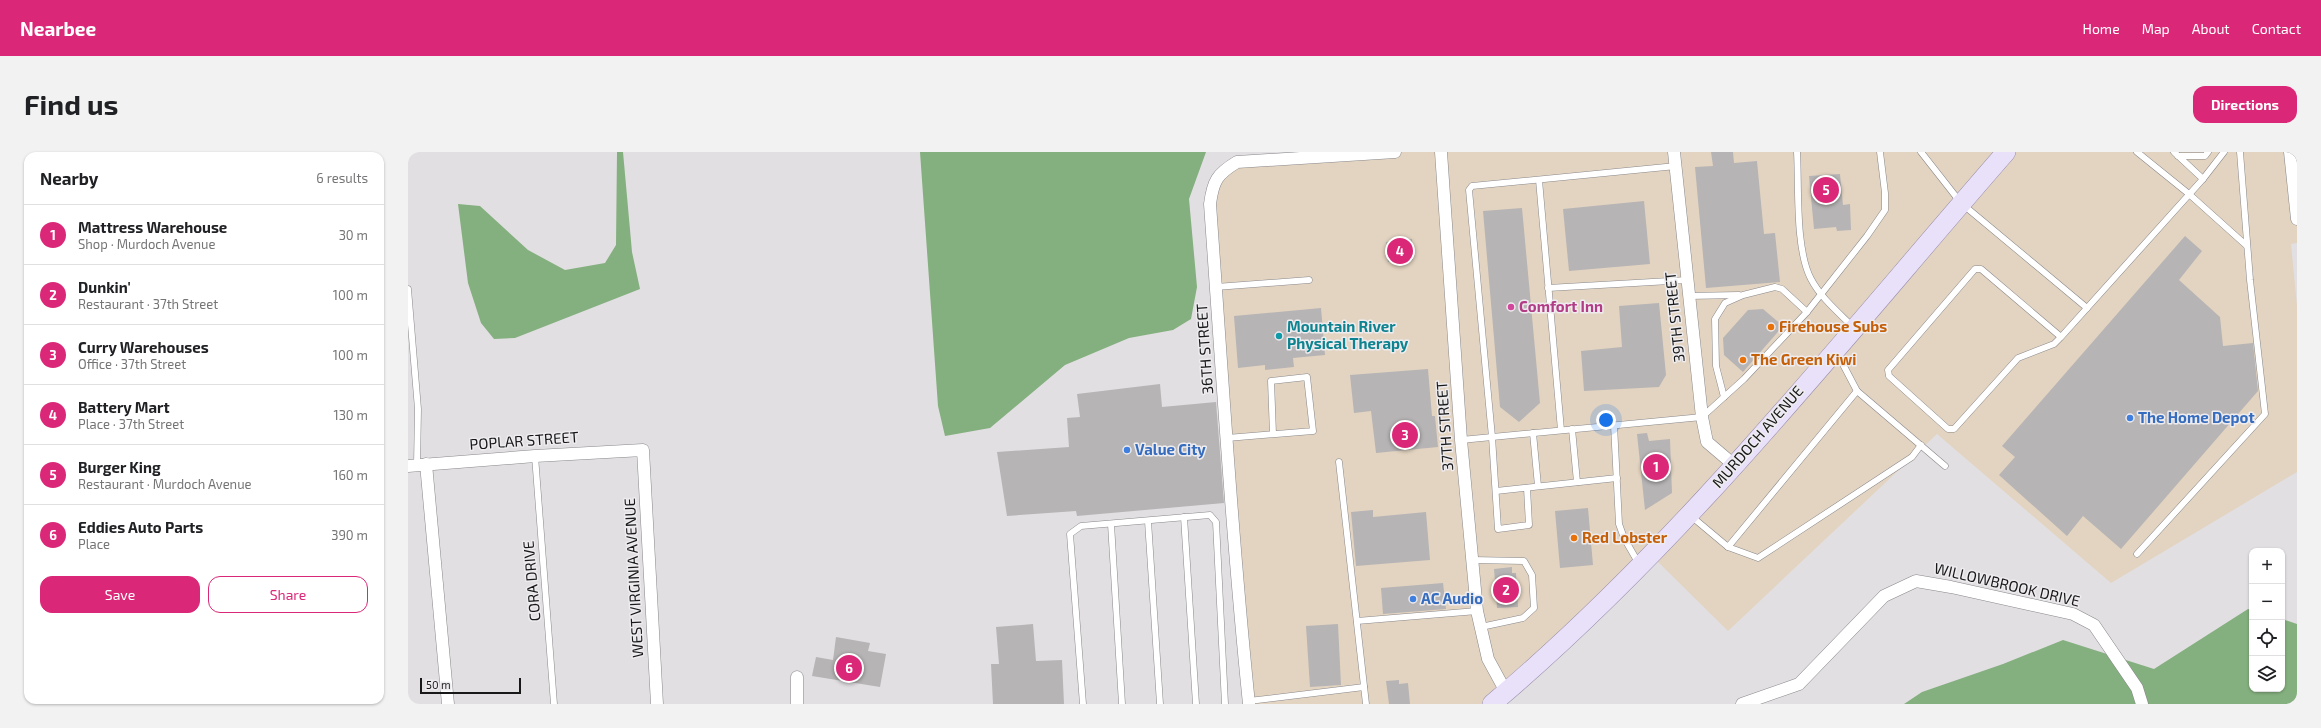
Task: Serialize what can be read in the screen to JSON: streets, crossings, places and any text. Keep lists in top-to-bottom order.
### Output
{
  "streets": {
    "main road": ["MURDOCH AVENUE"],
    "street": [
      "39TH STREET",
      "36TH STREET",
      "37TH STREET",
      "POPLAR STREET",
      "WEST VIRGINIA AVENUE",
      "WILLOWBROOK DRIVE"
    ],
    "lane": ["CORA DRIVE"]
  },
  "crossings": [
    ["39TH STREET", "MURDOCH AVENUE"],
    ["37TH STREET", "MURDOCH AVENUE"],
    ["POPLAR STREET", "WEST VIRGINIA AVENUE"],
    ["POPLAR STREET", "CORA DRIVE"]
  ],
  "places": [
    "Comfort Inn",
    "Firehouse Subs",
    "Mountain River Physical Therapy",
    "The Green Kiwi",
    "The Home Depot",
    "Value City",
    "Red Lobster",
    "AC Audio"
  ],
  "scale_bar": "50 m",
  "page": {
    "header": "Nearbee",
    "nav": [
      "Home",
      "Map",
      "About",
      "Contact"
    ],
    "buttons": [
      "Directions",
      ["Save", "Share"]
    ],
    "title": "Find us",
    "heading": ["Nearby", "6 results"],
    "pins": [
      "5",
      "4",
      "3",
      "1",
      "2",
      "6"
    ],
    "list": [
      {
        "mark": "1",
        "name": "Mattress Warehouse",
        "note": "Shop · Murdoch Avenue",
        "value": "30 m"
      },
      {
        "mark": "2",
        "name": "Dunkin'",
        "note": "Restaurant · 37th Street",
        "value": "100 m"
      },
      {
        "mark": "3",
        "name": "Curry Warehouses",
        "note": "Office · 37th Street",
        "value": "100 m"
      },
      {
        "mark": "4",
        "name": "Battery Mart",
        "note": "Place · 37th Street",
        "value": "130 m"
      },
      {
        "mark": "5",
        "name": "Burger King",
        "note": "Restaurant · Murdoch Avenue",
        "value": "160 m"
      },
      {
        "mark": "6",
        "name": "Eddies Auto Parts",
        "note": "Place",
        "value": "390 m"
      }
    ],
    "map_buttons": ["+", "−"],
    "scale": "50 m"
  }
}
